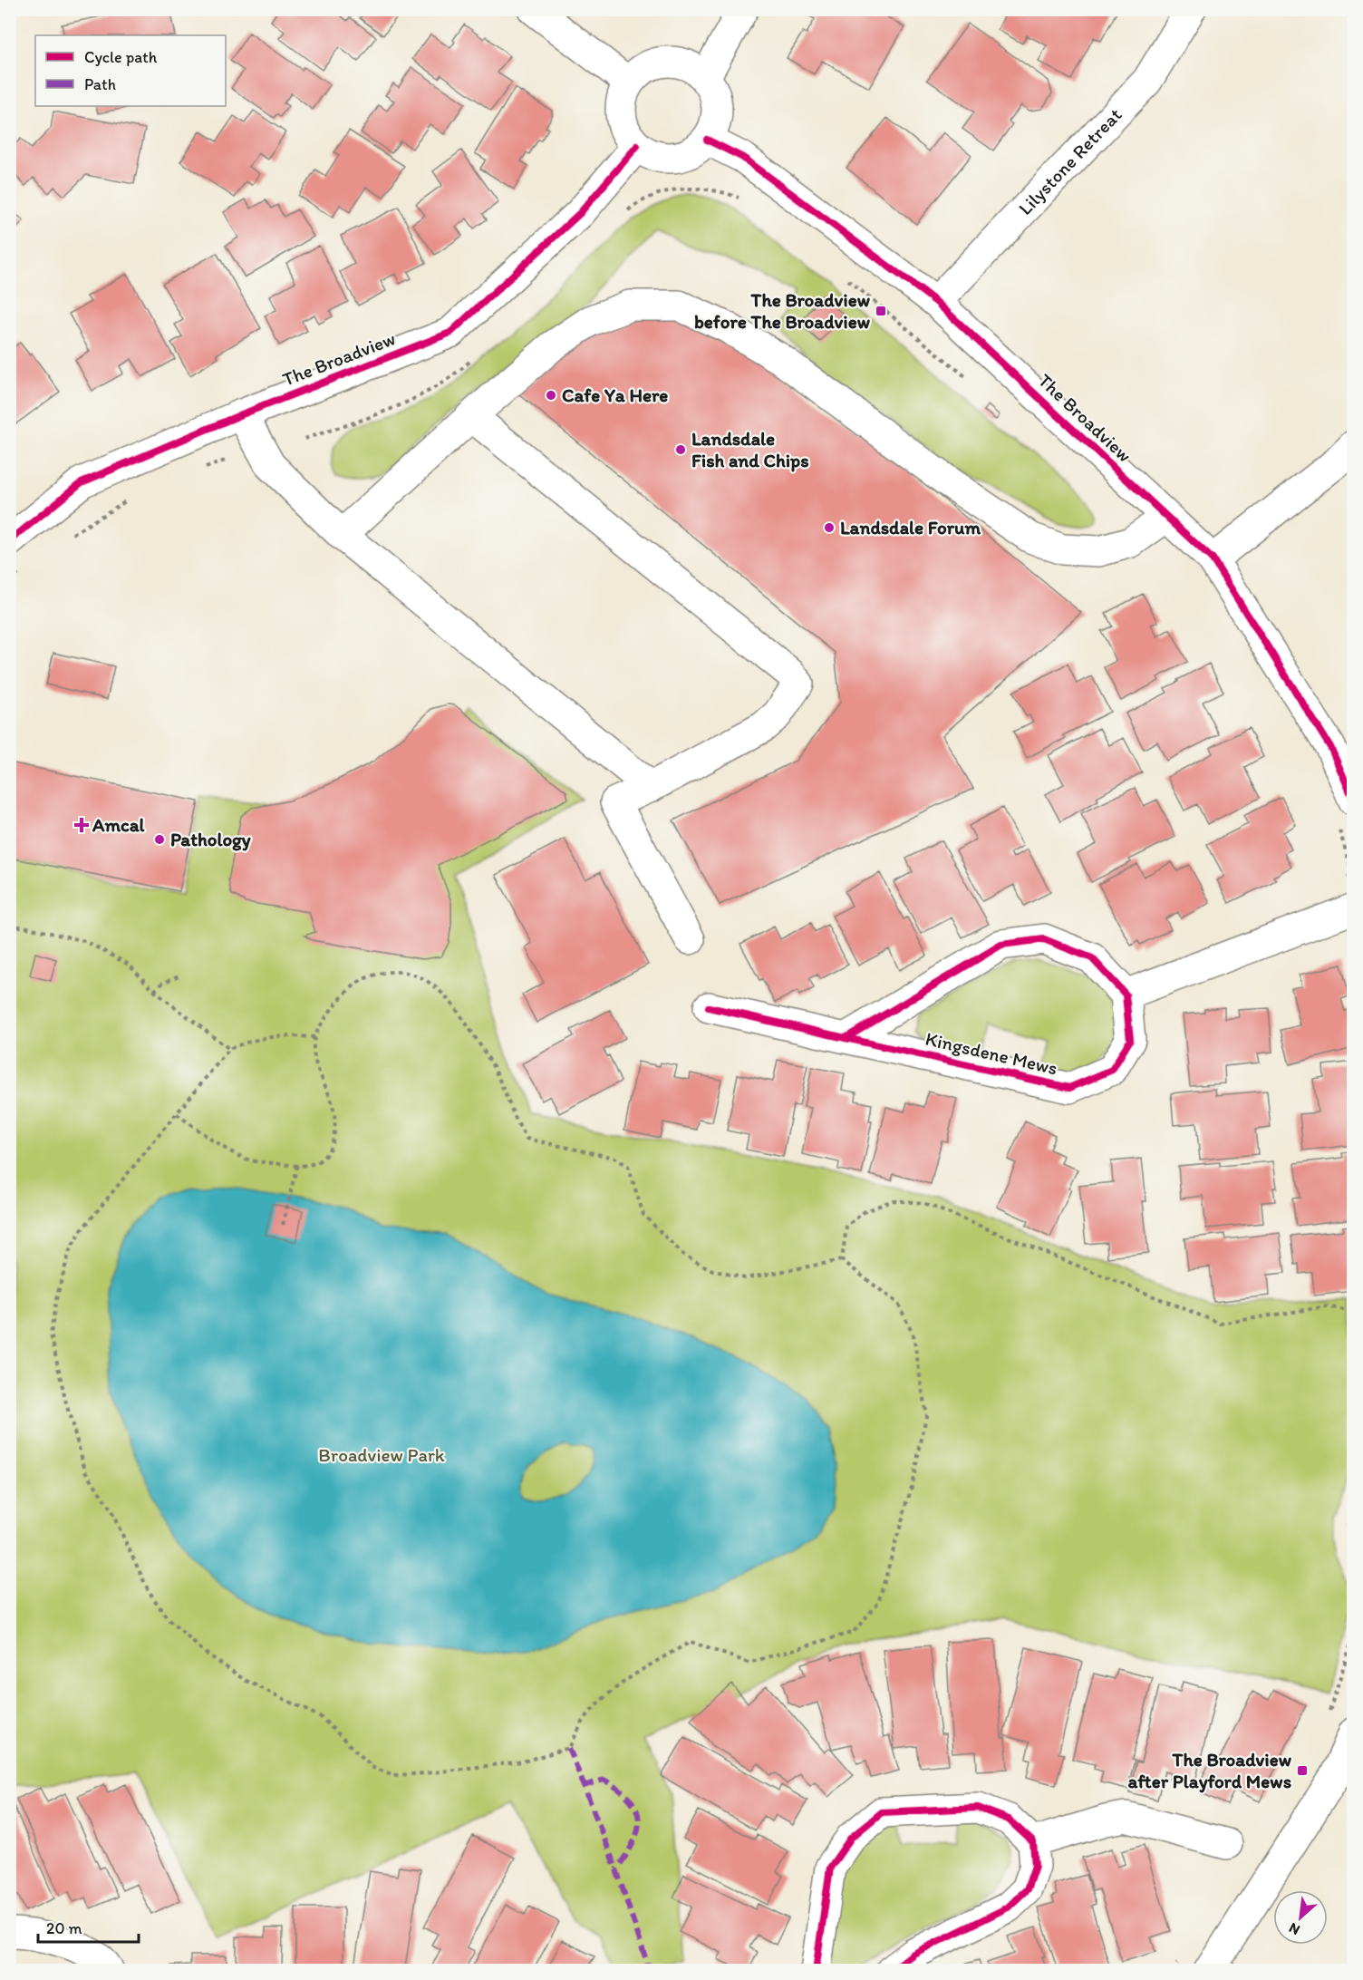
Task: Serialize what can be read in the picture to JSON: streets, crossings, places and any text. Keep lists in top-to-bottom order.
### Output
{
  "streets": {
    "street": ["Lilystone Retreat", "The Broadview", "Kingsdene Mews"]
  },
  "crossings": [
    ["Lilystone Retreat", "The Broadview"]
  ],
  "parks": ["Broadview Park"],
  "places": {
    "transit": ["The Broadview before The Broadview", "The Broadview after Playford Mews"],
    "other": [
      "Cafe Ya Here",
      "Landsdale Fish and Chips",
      "Landsdale Forum",
      "Pathology"
    ],
    "health": ["Amcal"]
  },
  "legend": ["Cycle path", "Path"],
  "scale_bar": "20 m",
  "north": "bottom left"
}
